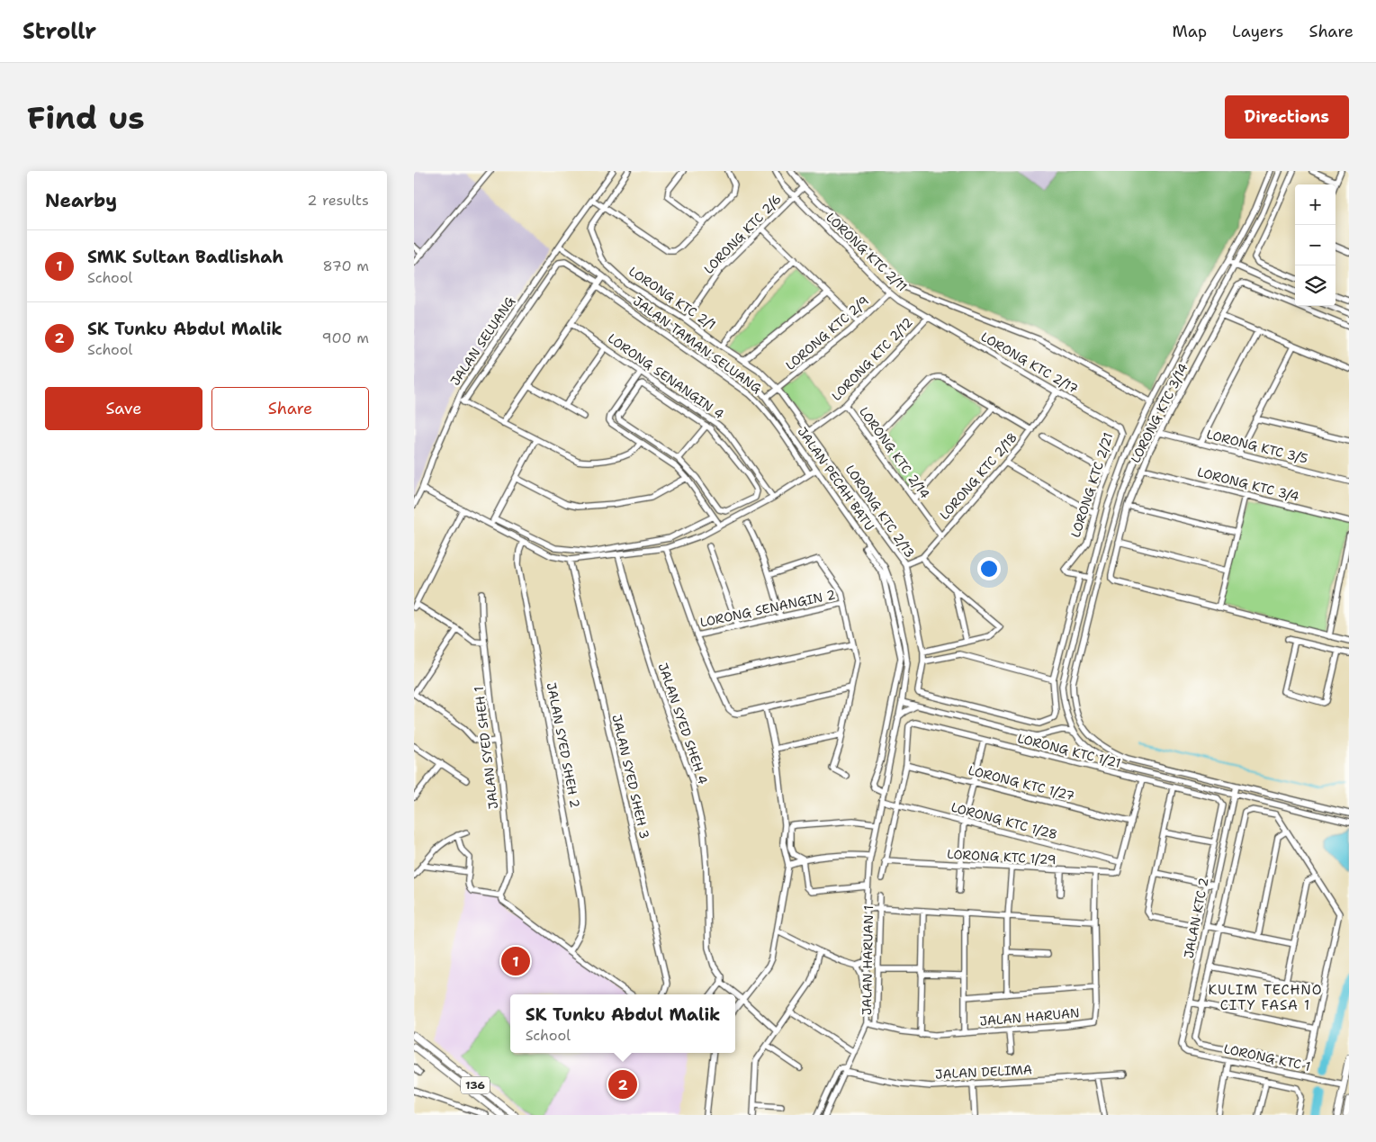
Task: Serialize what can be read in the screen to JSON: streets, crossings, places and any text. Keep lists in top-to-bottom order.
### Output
{
  "streets": {
    "main road": ["136"],
    "street": [
      "LORONG KTC 2/6",
      "LORONG KTC 2/11",
      "LORONG KTC 2/1",
      "LORONG KTC 2/9",
      "JALAN SELUANG",
      "JALAN TAMAN SELUANG",
      "LORONG KTC 2/12",
      "LORONG KTC 2/17",
      "LORONG SENANGIN 4",
      "LORONG KTC 3/14",
      "LORONG KTC 3/5",
      "LORONG KTC 2/14",
      "LORONG KTC 2/18",
      "JALAN PECAH BATU",
      "LORONG KTC 3/4",
      "LORONG KTC 2/21",
      "LORONG KTC 2/13",
      "LORONG SENANGIN 2",
      "JALAN SYED SHEH 4",
      "JALAN SYED SHEH 2",
      "JALAN SYED SHEH 1",
      "LORONG KTC 1/21",
      "JALAN SYED SHEH 3",
      "LORONG KTC 1/27",
      "LORONG KTC 1/28",
      "LORONG KTC 1/29",
      "JALAN KTC 2",
      "JALAN HARUAN 1",
      "JALAN HARUAN",
      "LORONG KTC 1",
      "JALAN DELIMA"
    ]
  },
  "crossings": [
    ["LORONG KTC 2/6", "LORONG KTC 2/11"],
    ["LORONG KTC 2/6", "LORONG KTC 2/1"],
    ["LORONG KTC 2/11", "LORONG KTC 2/9"],
    ["LORONG KTC 2/11", "LORONG KTC 2/12"],
    ["LORONG KTC 2/11", "LORONG KTC 2/17"],
    ["LORONG KTC 2/1", "LORONG KTC 2/9"],
    ["LORONG KTC 2/9", "JALAN PECAH BATU"],
    ["JALAN SELUANG", "JALAN PECAH BATU"],
    ["LORONG KTC 2/12", "LORONG KTC 2/17"],
    ["LORONG KTC 2/12", "LORONG KTC 2/14"],
    ["LORONG KTC 2/12", "LORONG KTC 2/13"],
    ["LORONG KTC 2/17", "LORONG KTC 2/18"],
    ["LORONG KTC 2/17", "LORONG KTC 2/21"],
    ["LORONG KTC 3/14", "LORONG KTC 3/5"],
    ["LORONG KTC 3/14", "LORONG KTC 3/4"],
    ["LORONG KTC 2/14", "LORONG KTC 2/18"],
    ["LORONG KTC 2/18", "LORONG KTC 2/13"],
    ["JALAN PECAH BATU", "LORONG KTC 1/28"],
    ["JALAN PECAH BATU", "JALAN HARUAN"],
    ["JALAN PECAH BATU", "JALAN DELIMA"],
    ["LORONG KTC 1/21", "LORONG KTC 1/27"],
    ["LORONG KTC 1/21", "LORONG KTC 1/28"],
    ["LORONG KTC 1/21", "LORONG KTC 1/29"],
    ["LORONG KTC 1/28", "LORONG KTC 1/29"],
    ["LORONG KTC 1/29", "JALAN HARUAN"],
    ["JALAN KTC 2", "LORONG KTC 1"],
    ["JALAN HARUAN 1", "JALAN HARUAN"]
  ],
  "districts": ["KULIM TECHNO CITY FASA 1"],
  "page": {
    "header": "Strollr",
    "nav": ["Map", "Layers", "Share"],
    "buttons": [
      "Directions",
      ["Save", "Share"]
    ],
    "title": "Find us",
    "heading": ["Nearby", "2 results"],
    "map_buttons": ["+", "−"],
    "list": [
      {
        "mark": "1",
        "name": "SMK Sultan Badlishah",
        "note": "School",
        "value": "870 m"
      },
      {
        "mark": "2",
        "name": "SK Tunku Abdul Malik",
        "note": "School",
        "value": "900 m"
      }
    ],
    "pins": ["1", "2"],
    "popup": ["SK Tunku Abdul Malik", "School"]
  }
}
